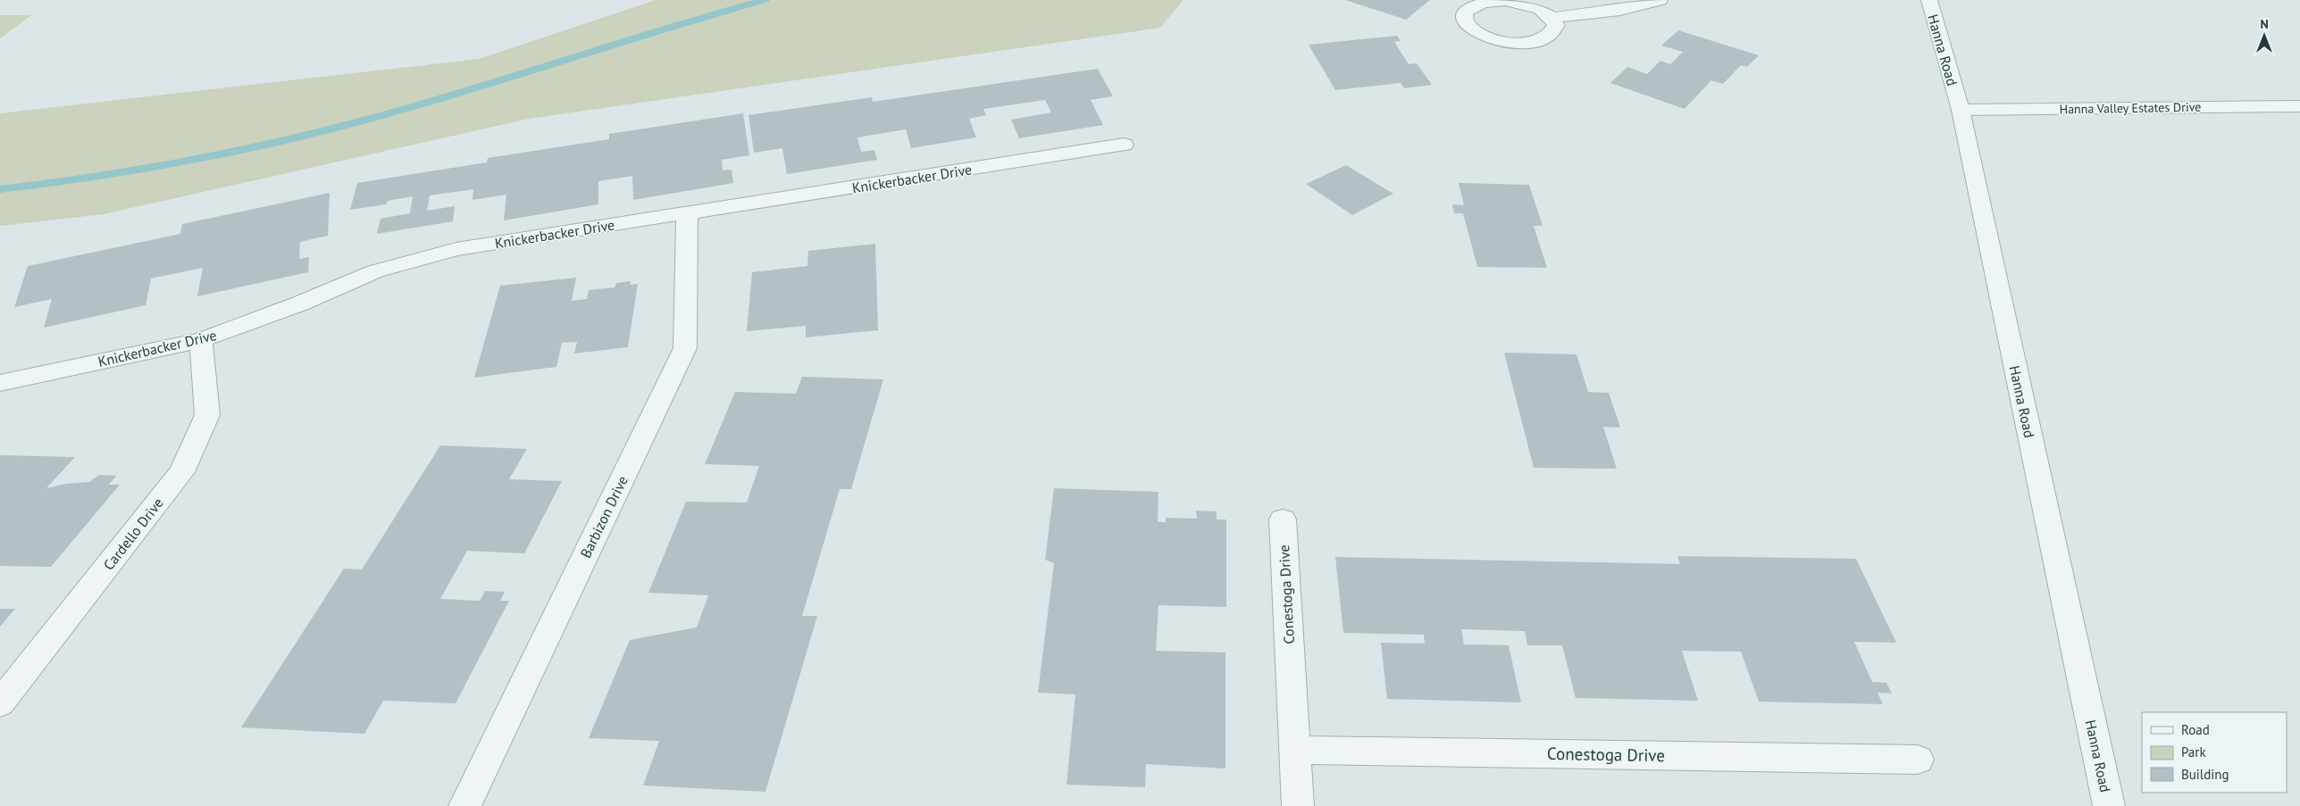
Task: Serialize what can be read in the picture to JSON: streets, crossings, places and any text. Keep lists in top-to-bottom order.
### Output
{
  "streets": {
    "street": [
      "Hanna Road",
      "Hanna Valley Estates Drive",
      "Knickerbacker Drive",
      "Barbizon Drive",
      "Cardello Drive",
      "Conestoga Drive"
    ]
  },
  "crossings": [
    ["Hanna Road", "Hanna Valley Estates Drive"],
    ["Knickerbacker Drive", "Barbizon Drive"],
    ["Knickerbacker Drive", "Cardello Drive"]
  ],
  "legend": ["Road", "Park", "Building"],
  "north": "top"
}
